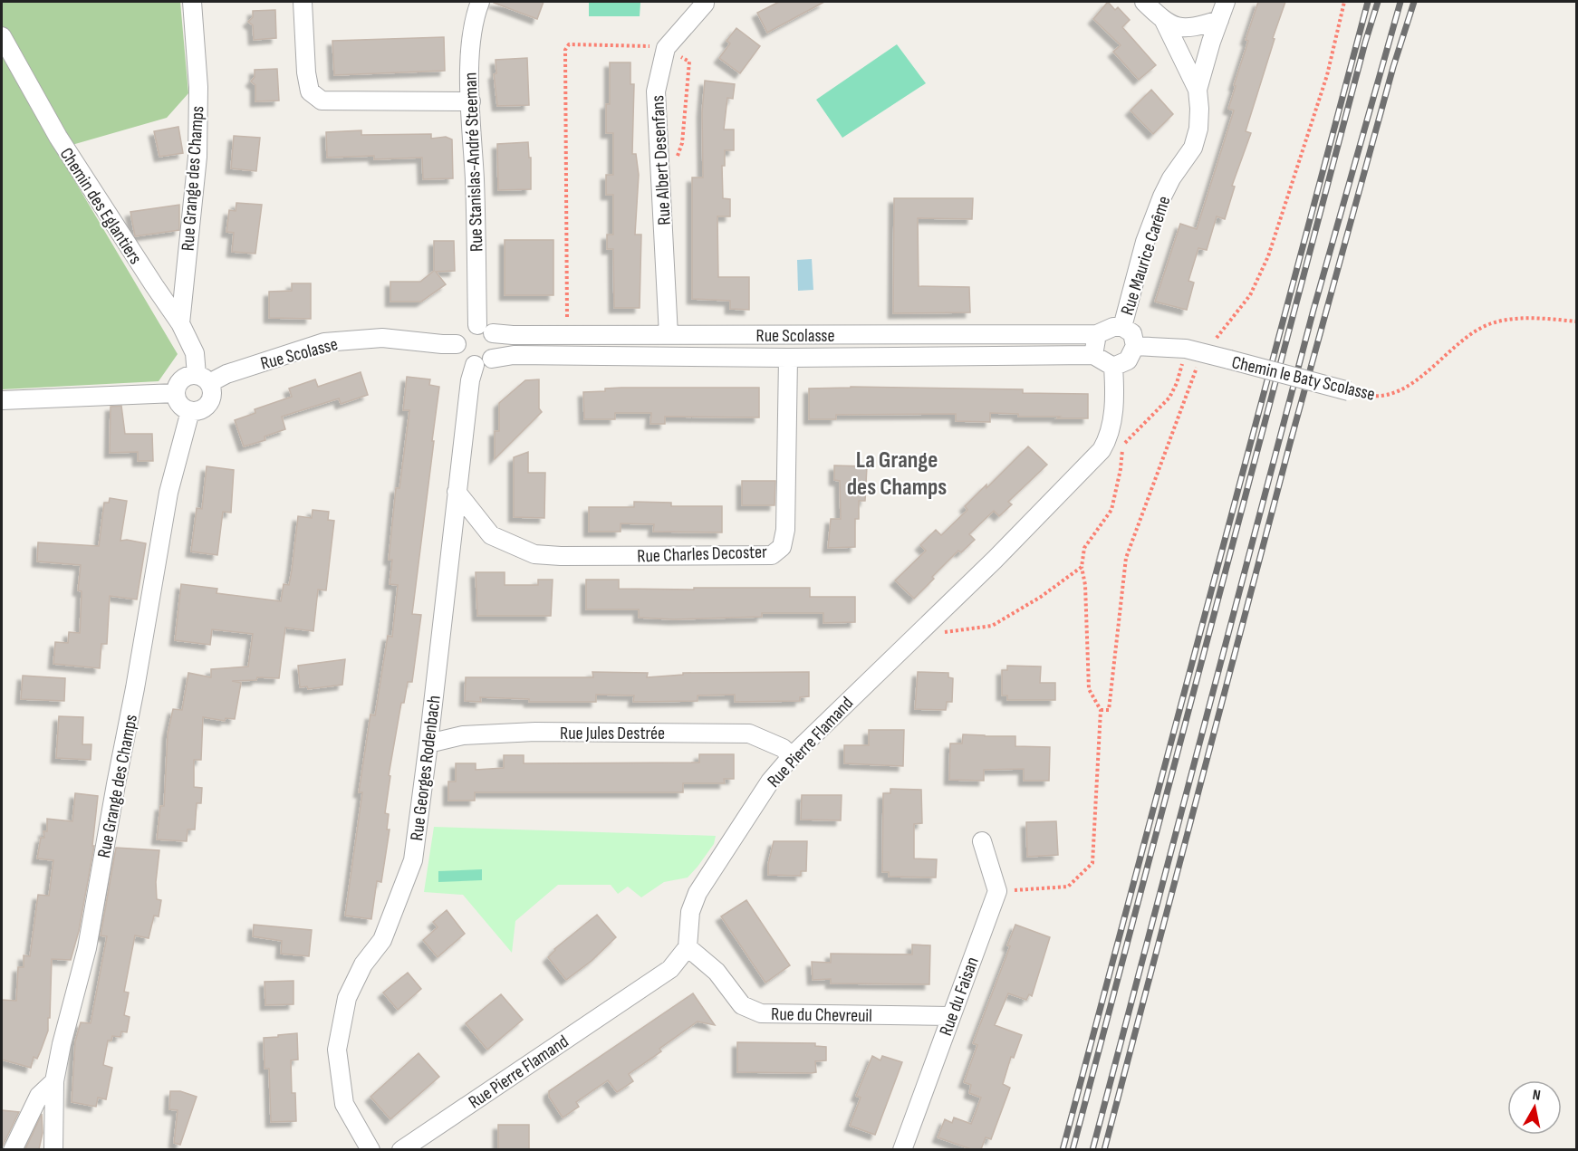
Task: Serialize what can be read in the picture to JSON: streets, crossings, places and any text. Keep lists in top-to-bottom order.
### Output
{
  "streets": {
    "street": [
      "Rue Albert Desenfans",
      "Rue Stanislas-André Steeman",
      "Rue Grange des Champs",
      "Chemin des Eglantiers",
      "Rue Maurice Carême",
      "Rue Scolasse",
      "Chemin le Baty Scolasse",
      "Rue Charles Decoster",
      "Rue Jules Destrée",
      "Rue Pierre Flamand",
      "Rue Georges Rodenbach",
      "Rue du Faisan",
      "Rue du Chevreuil"
    ]
  },
  "crossings": [
    ["Rue Albert Desenfans", "Rue Scolasse"],
    ["Rue Stanislas-André Steeman", "Rue Scolasse"],
    ["Rue Stanislas-André Steeman", "Rue Georges Rodenbach"],
    ["Rue Grange des Champs", "Chemin des Eglantiers"],
    ["Rue Grange des Champs", "Rue Scolasse"],
    ["Chemin des Eglantiers", "Rue Scolasse"],
    ["Rue Maurice Carême", "Rue Scolasse"],
    ["Rue Maurice Carême", "Chemin le Baty Scolasse"],
    ["Rue Maurice Carême", "Rue Pierre Flamand"],
    ["Rue Scolasse", "Chemin le Baty Scolasse"],
    ["Rue Scolasse", "Rue Charles Decoster"],
    ["Rue Scolasse", "Rue Pierre Flamand"],
    ["Rue Scolasse", "Rue Georges Rodenbach"],
    ["Chemin le Baty Scolasse", "Rue Pierre Flamand"],
    ["Rue Charles Decoster", "Rue Georges Rodenbach"],
    ["Rue Jules Destrée", "Rue Pierre Flamand"],
    ["Rue Jules Destrée", "Rue Georges Rodenbach"],
    ["Rue Pierre Flamand", "Rue du Chevreuil"],
    ["Rue du Faisan", "Rue du Chevreuil"]
  ],
  "districts": ["La Grange des Champs"],
  "north": "top"
}
